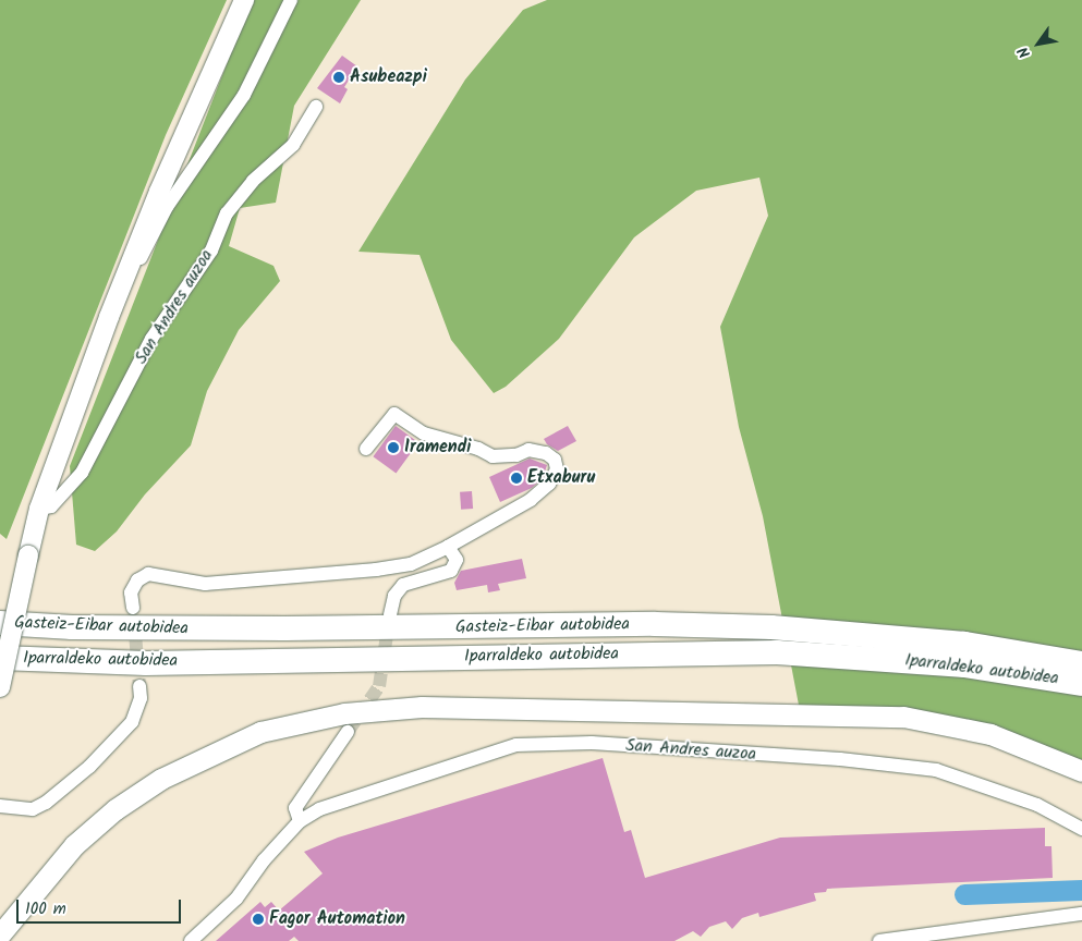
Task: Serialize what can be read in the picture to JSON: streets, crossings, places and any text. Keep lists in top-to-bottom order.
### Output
{
  "streets": {
    "highway": ["Gasteiz-Eibar autobidea", "Iparraldeko autobidea"],
    "street": ["San Andres auzoa"]
  },
  "places": [
    "Asubeazpi",
    "Iramendi",
    "Etxaburu",
    "Fagor Automation"
  ],
  "scale_bar": "100 m",
  "north": "bottom left"
}
